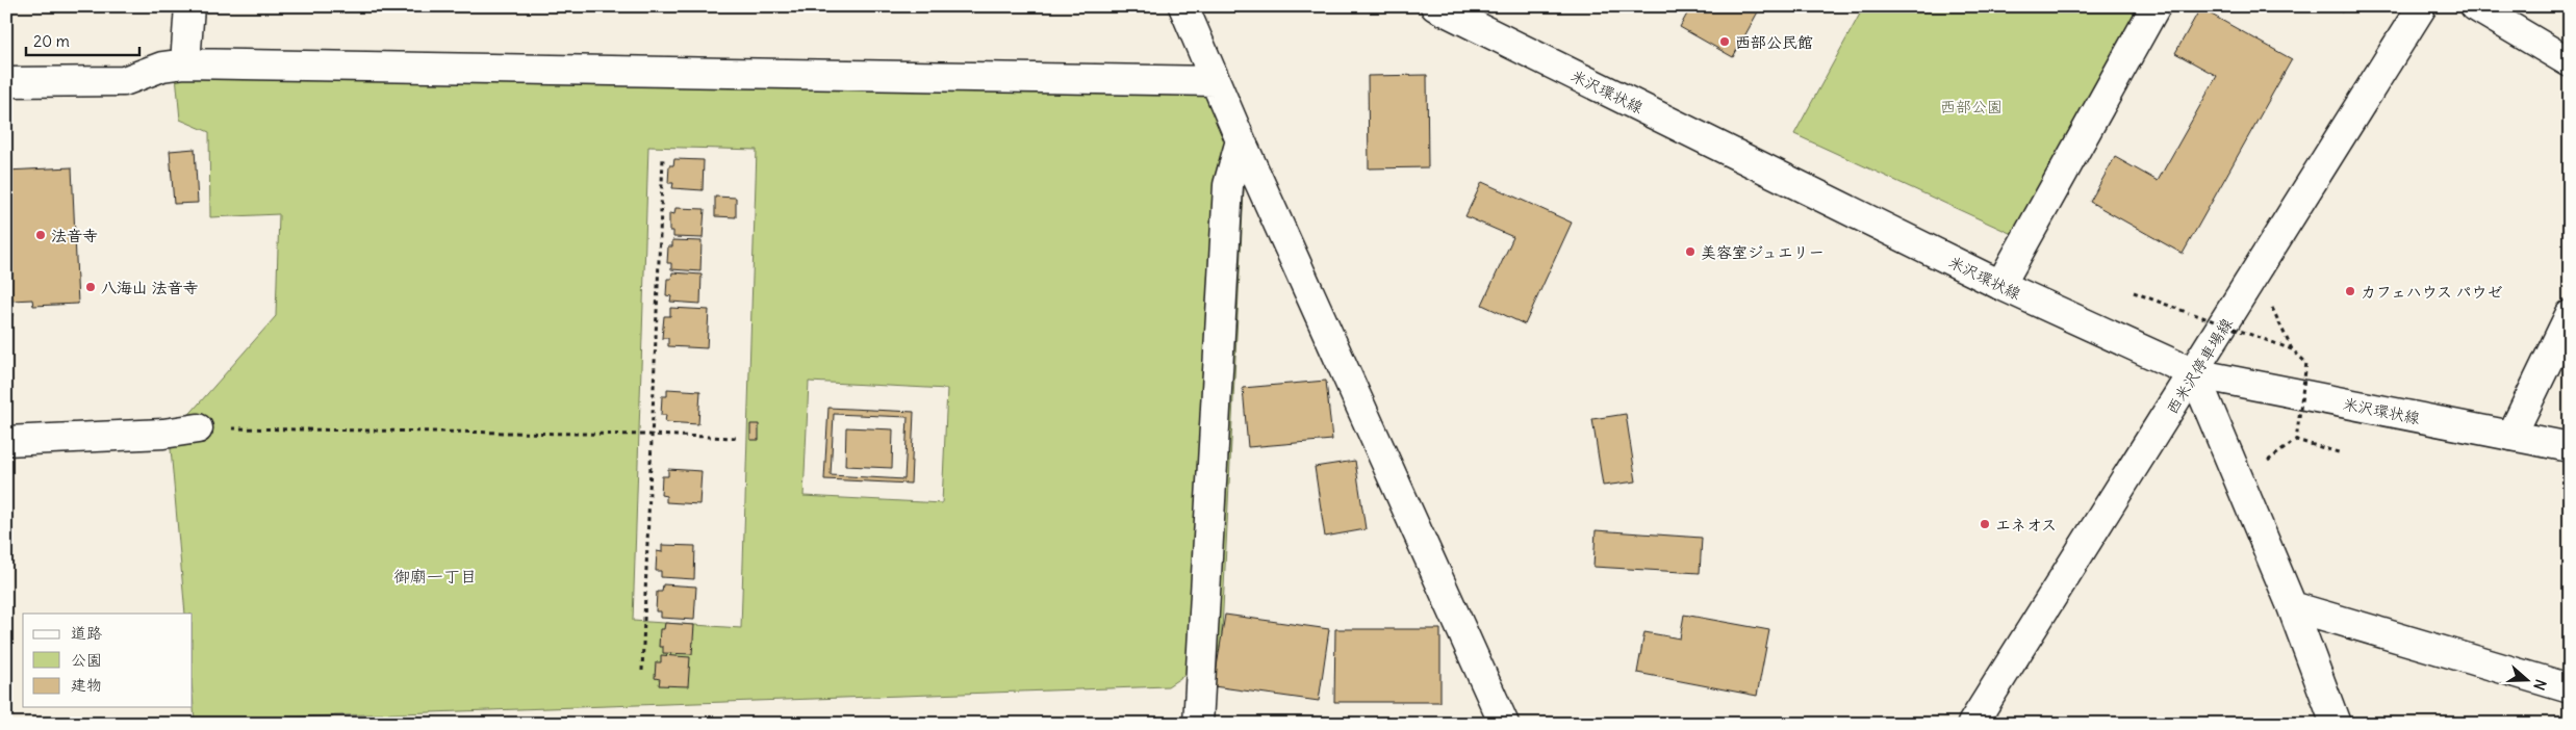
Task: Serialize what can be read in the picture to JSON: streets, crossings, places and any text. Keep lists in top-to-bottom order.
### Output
{
  "streets": {
    "street": ["米沢環状線", "西米沢停車場線"]
  },
  "crossings": [
    ["米沢環状線", "西米沢停車場線"]
  ],
  "districts": ["御廟一丁目"],
  "parks": ["西部公園"],
  "places": [
    "西部公民館",
    "法音寺",
    "美容室ジュエリー",
    "八海山 法音寺",
    "カフェハウス パウゼ",
    "エネオス"
  ],
  "legend": ["道路", "公園", "建物"],
  "scale_bar": "20 m",
  "north": "right"
}
